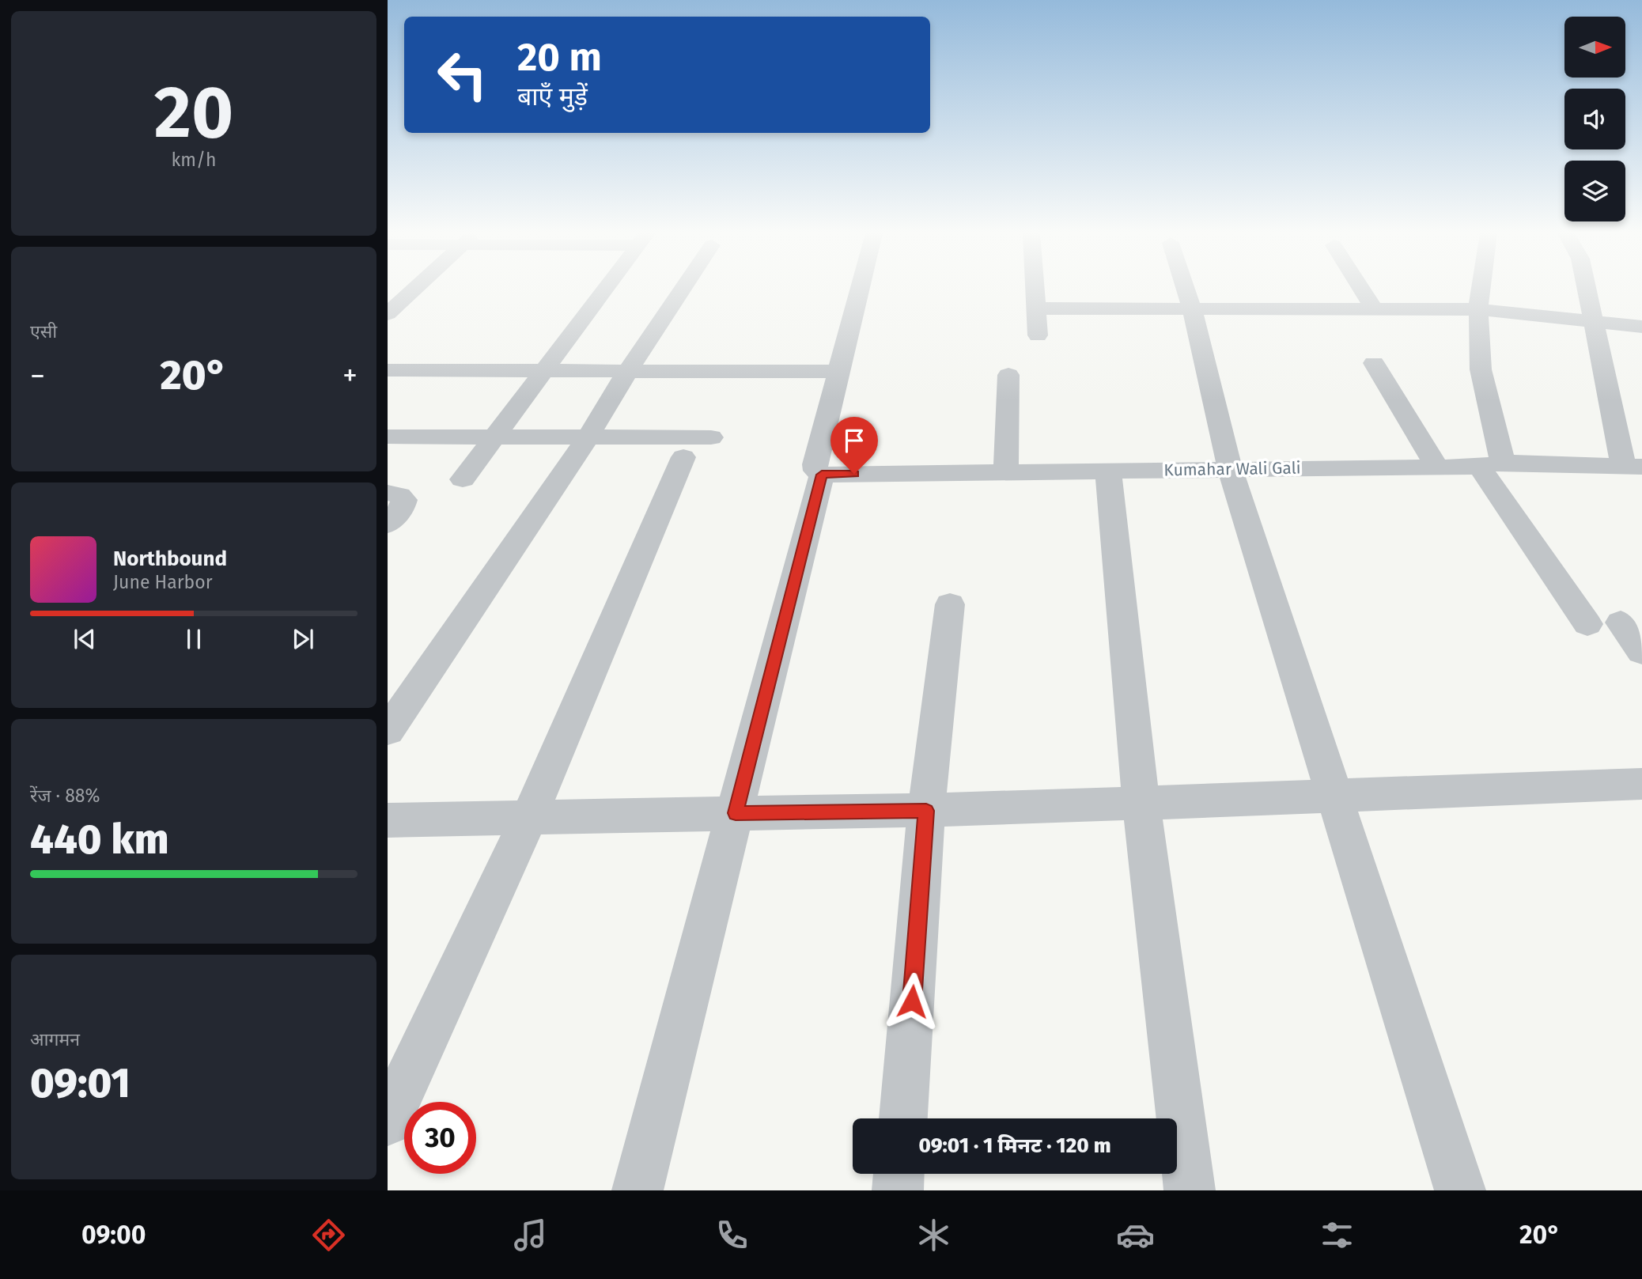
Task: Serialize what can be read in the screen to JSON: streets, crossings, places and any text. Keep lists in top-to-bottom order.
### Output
{
  "streets": {
    "street": ["Kumahar Wali Gali"]
  },
  "north": "right",
  "page": {
    "tile": [
      ["20", "km/h"],
      "एसी",
      ["रेंज · 88%", "440 km"],
      ["आगमन", "09:01"]
    ],
    "turn": ["20 m", "बाएँ मुड़ें"],
    "heat": ["−", "20°", "+"],
    "song": ["Northbound", "June Harbor"],
    "limit": "30",
    "trip": "09:01 · 1 मिनट · 120 m",
    "tabs": ["09:00", "20°"]
  }
}
